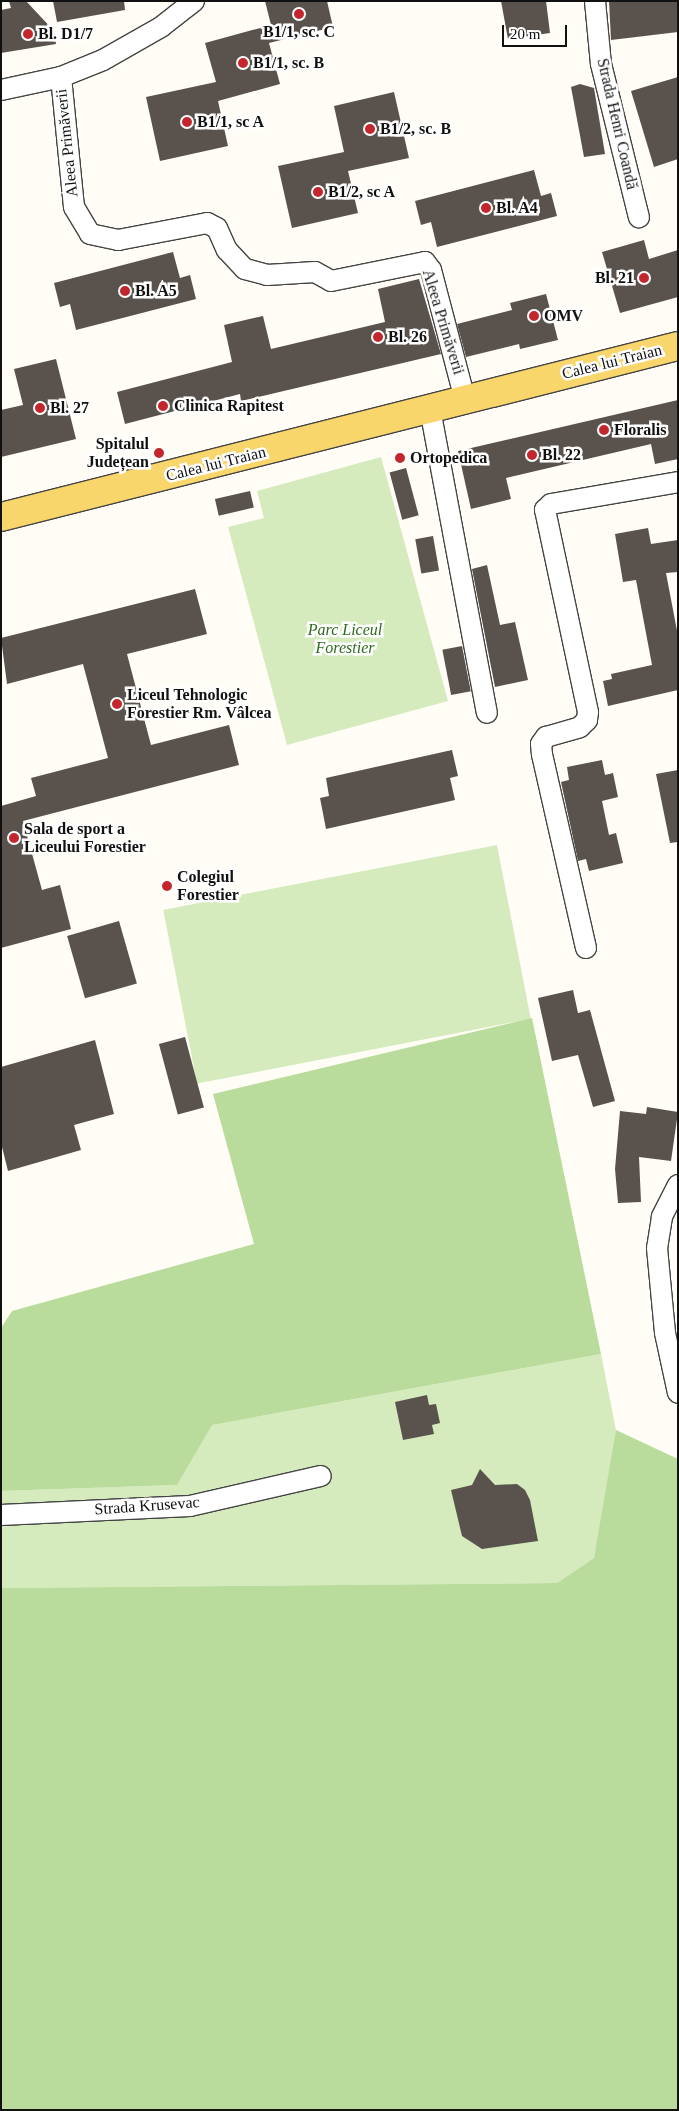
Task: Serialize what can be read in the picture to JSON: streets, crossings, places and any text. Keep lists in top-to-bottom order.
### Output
{
  "streets": {
    "main road": ["Calea lui Traian"],
    "street": ["Strada Henri Coandă", "Aleea Primăverii", "Strada Krusevac"]
  },
  "crossings": [
    ["Aleea Primăverii", "Calea lui Traian"]
  ],
  "parks": ["Parc Liceul Forestier"],
  "places": [
    "B1/1, sc. C",
    "Bl. D1/7",
    "B1/1, sc. B",
    "B1/1, sc A",
    "B1/2, sc. B",
    "B1/2, sc A",
    "Bl. A4",
    "Bl. 21",
    "Bl. A5",
    "OMV",
    "Bl. 26",
    "Clinica Rapitest",
    "Bl. 27",
    "Floralis",
    "Spitalul Județean",
    "Bl. 22",
    "Ortopedica",
    "Liceul Tehnologic Forestier Rm. Vâlcea",
    "Sala de sport a Liceului Forestier",
    "Colegiul Forestier"
  ],
  "scale_bar": "20 m"
}
